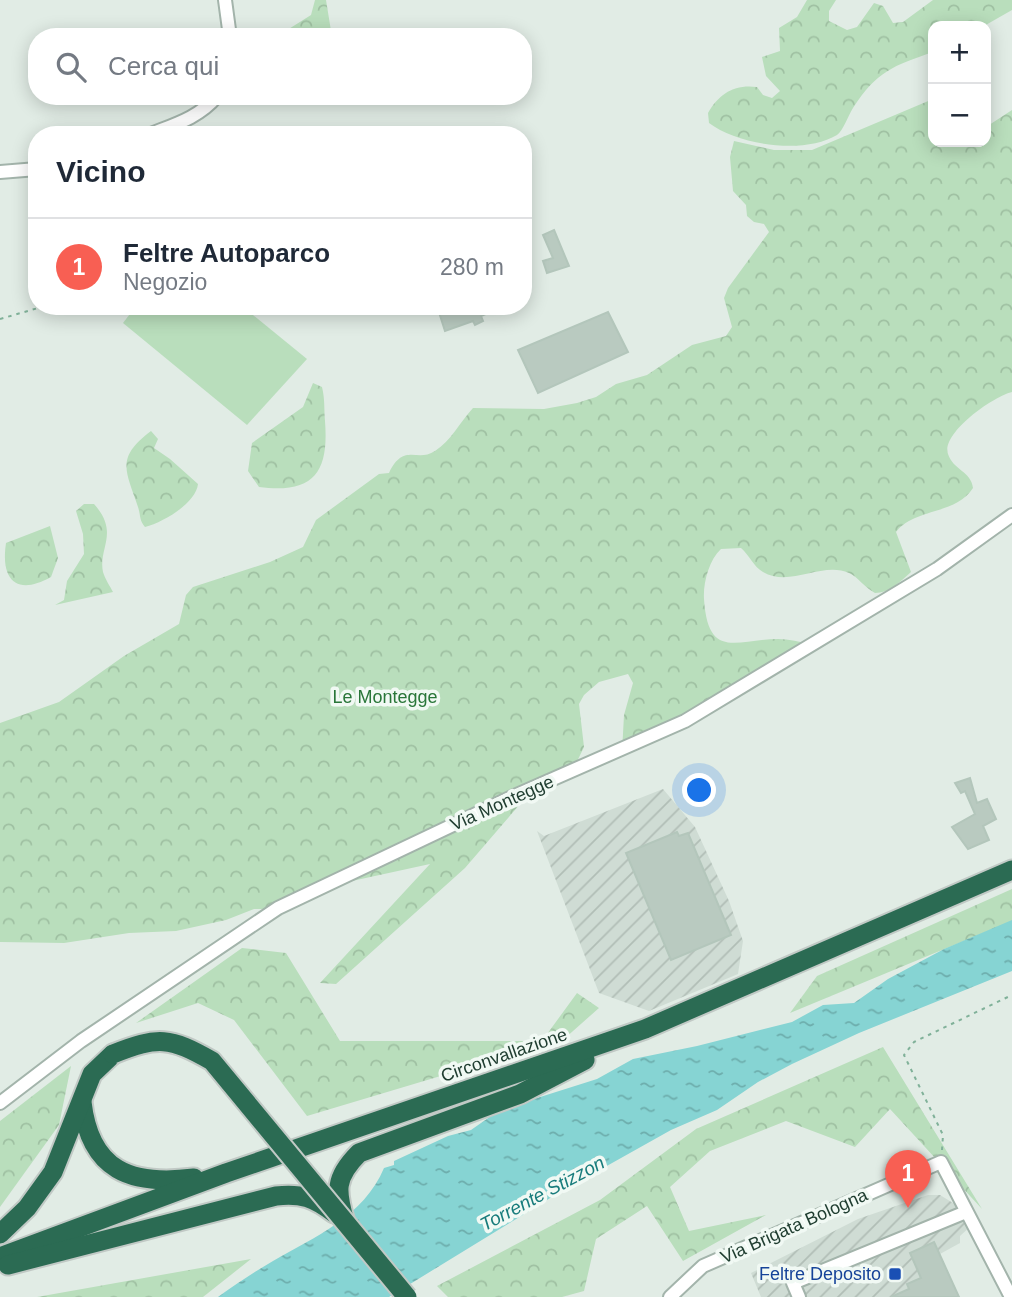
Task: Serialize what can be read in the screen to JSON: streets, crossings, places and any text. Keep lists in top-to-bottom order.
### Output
{
  "streets": {
    "highway": ["Circonvallazione"],
    "street": ["Via Montegge", "Via Brigata Bologna"]
  },
  "water": ["Torrente Stizzon"],
  "parks": ["Le Montegge"],
  "places": {
    "transit": ["Feltre Deposito"]
  },
  "page": {
    "map_buttons": ["+", "−"],
    "search": "Cerca qui",
    "heading": "Vicino",
    "list": [
      {
        "mark": "1",
        "name": "Feltre Autoparco",
        "note": "Negozio",
        "value": "280 m"
      }
    ],
    "pins": "1"
  }
}
